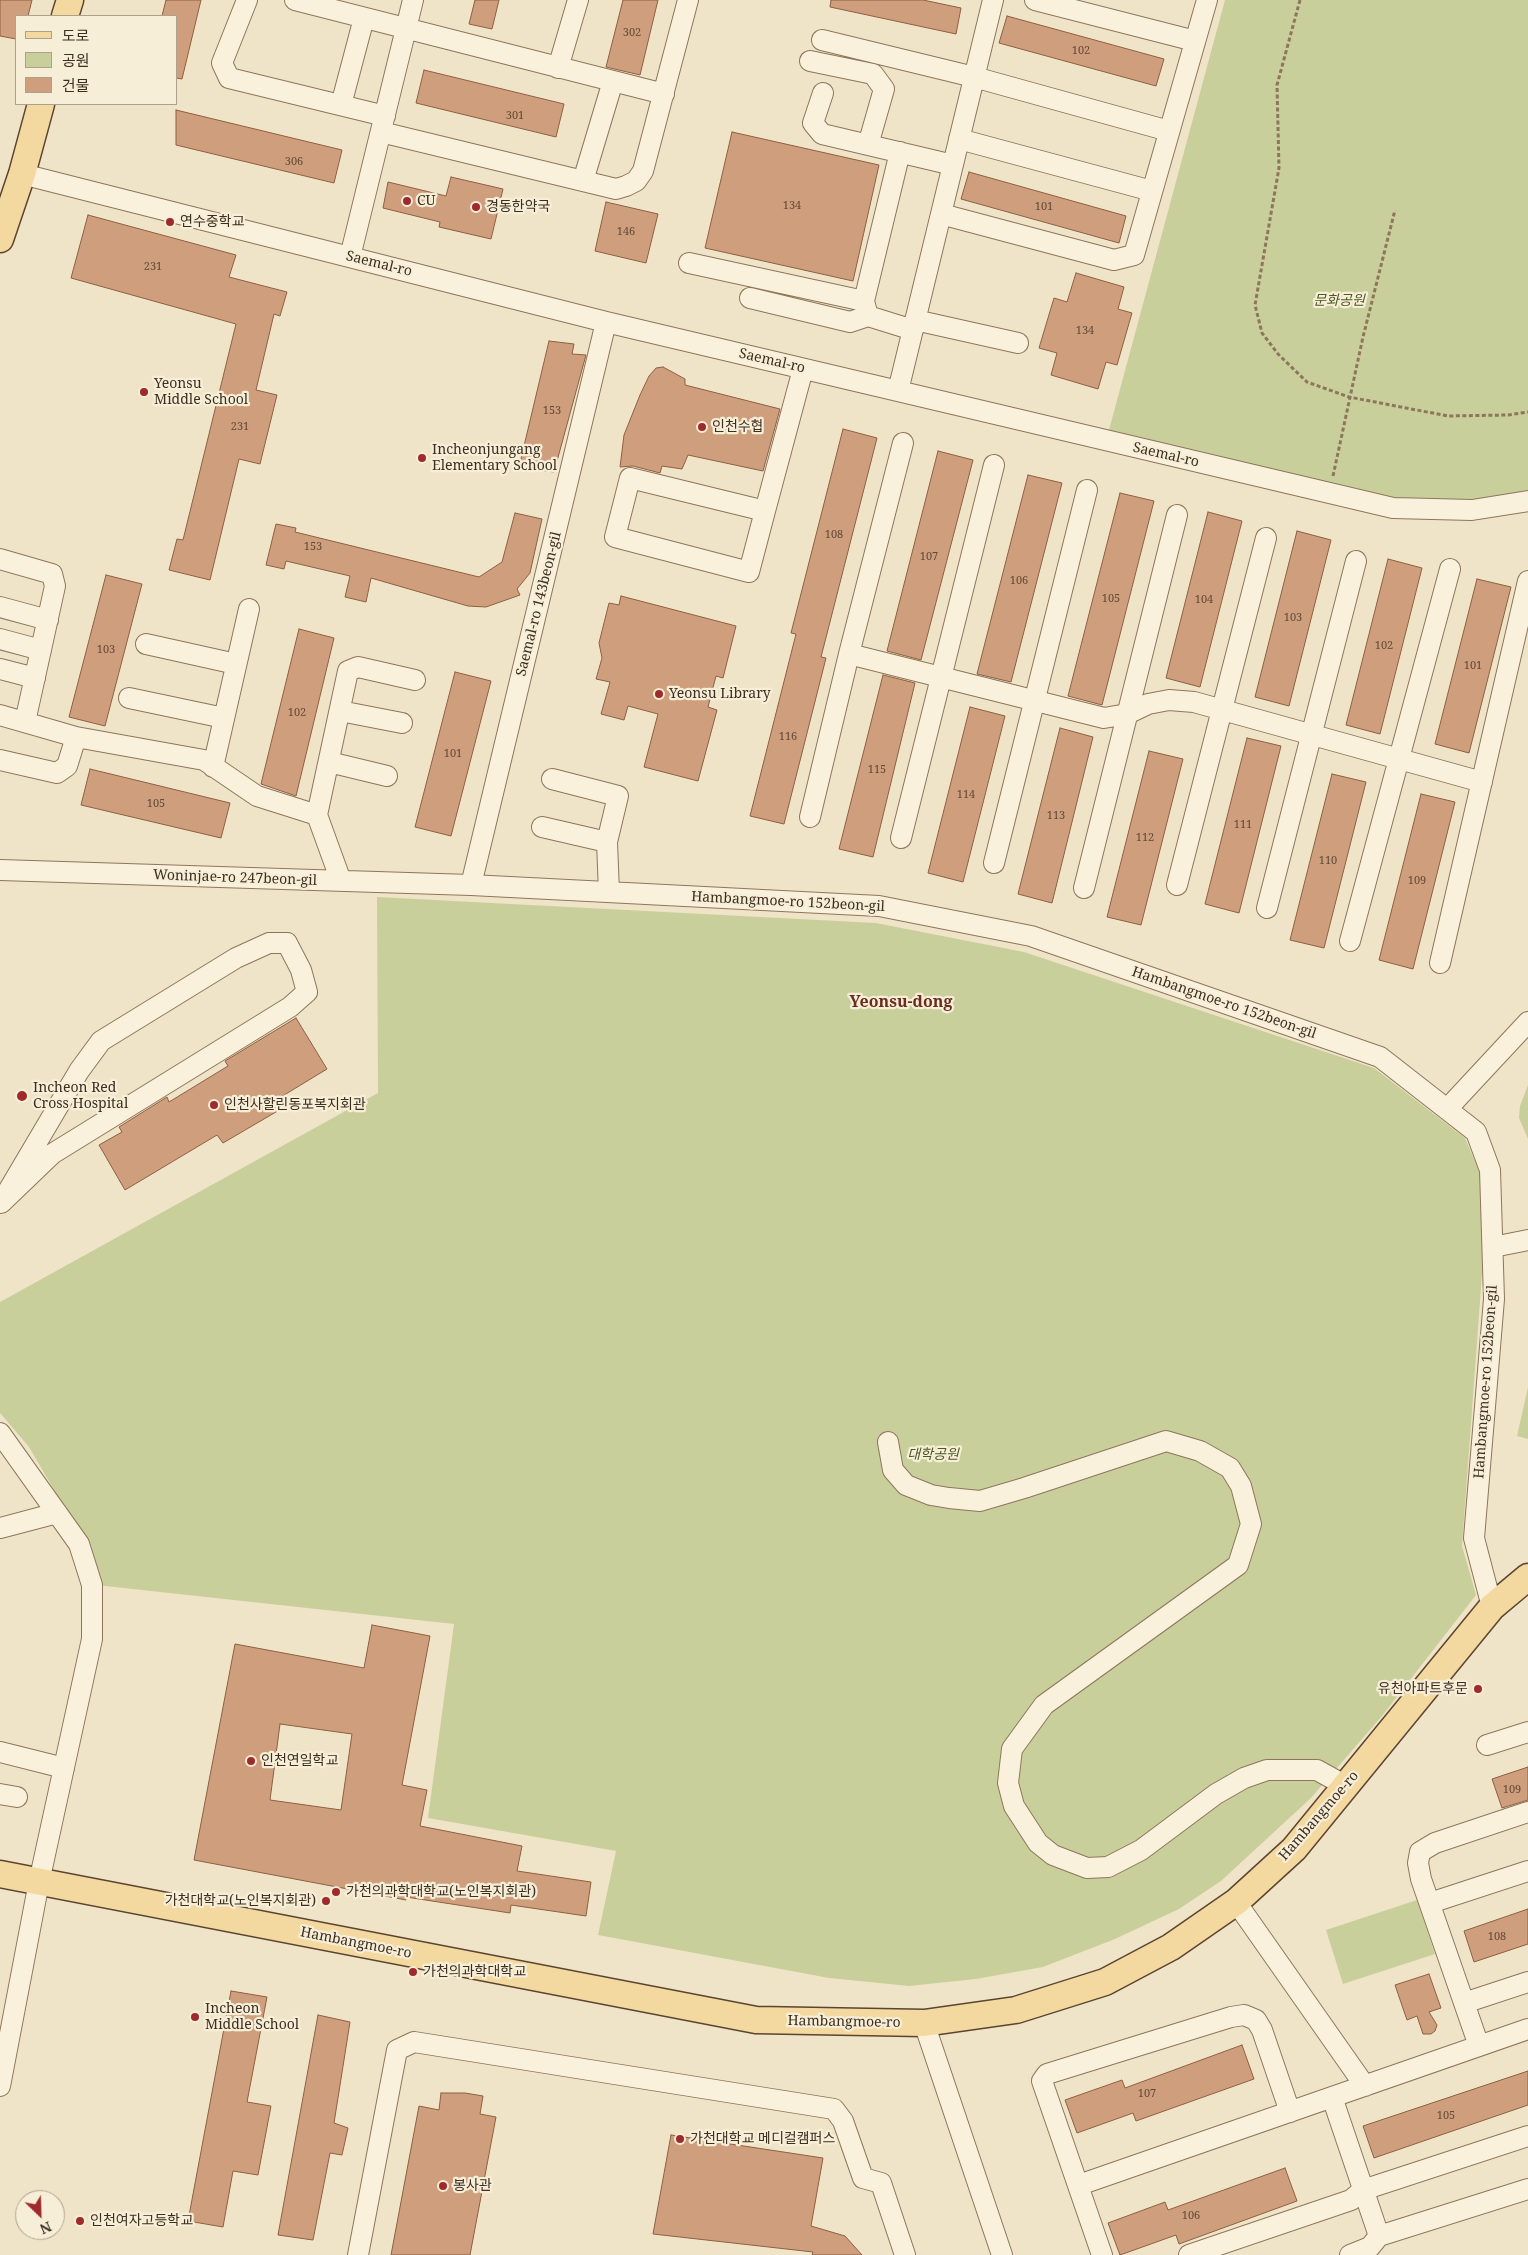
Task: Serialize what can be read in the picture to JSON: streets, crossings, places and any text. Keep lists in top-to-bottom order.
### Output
{
  "streets": {
    "main road": ["Hambangmoe-ro"],
    "street": [
      "Saemal-ro",
      "Saemal-ro 143beon-gil",
      "Woninjae-ro 247beon-gil",
      "Hambangmoe-ro 152beon-gil"
    ]
  },
  "crossings": [
    ["Saemal-ro", "Saemal-ro 143beon-gil"],
    ["Saemal-ro 143beon-gil", "Woninjae-ro 247beon-gil"],
    ["Saemal-ro 143beon-gil", "Hambangmoe-ro 152beon-gil"],
    ["Woninjae-ro 247beon-gil", "Hambangmoe-ro 152beon-gil"],
    ["Hambangmoe-ro 152beon-gil", "Hambangmoe-ro"]
  ],
  "districts": ["Yeonsu-dong"],
  "parks": ["문화공원", "대학공원"],
  "places": [
    "CU",
    "경동한약국",
    "연수중학교",
    "Yeonsu Middle School",
    "인천수협",
    "Incheonjungang Elementary School",
    "Yeonsu Library",
    "Incheon Red Cross Hospital",
    "인천사할린동포복지회관",
    "유천아파트후문",
    "인천연일학교",
    "가천의과학대학교(노인복지회관)",
    "가천대학교(노인복지회관)",
    "가천의과학대학교",
    "Incheon Middle School",
    "가천대학교 메디컬캠퍼스",
    "봉사관",
    "인천여자고등학교"
  ],
  "house_numbers": [
    "302",
    "102",
    "301",
    "306",
    "134",
    "101",
    "146",
    "231",
    "134",
    "153",
    "231",
    "108",
    "153",
    "107",
    "106",
    "105",
    "104",
    "103",
    "102",
    "103",
    "101",
    "102",
    "116",
    "101",
    "115",
    "114",
    "105",
    "113",
    "111",
    "112",
    "110",
    "109",
    "109",
    "108",
    "107",
    "105",
    "106"
  ],
  "legend": ["도로", "공원", "건물"],
  "north": "bottom right"
}
